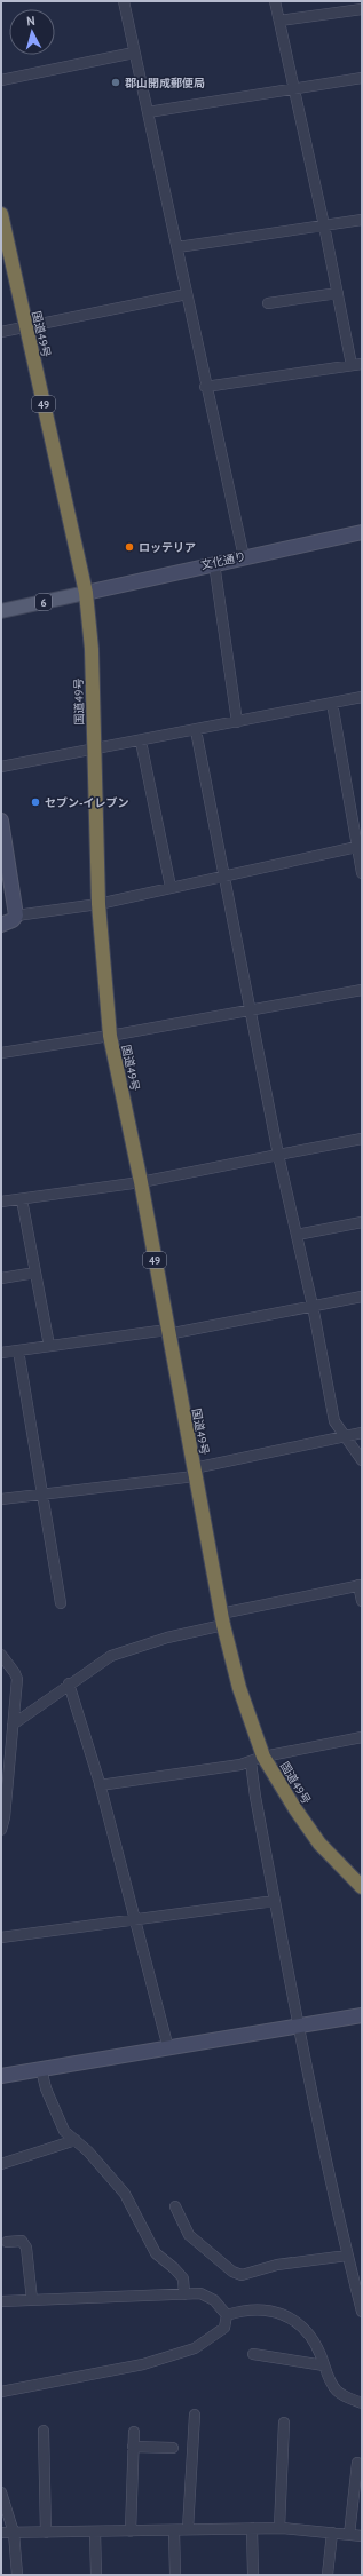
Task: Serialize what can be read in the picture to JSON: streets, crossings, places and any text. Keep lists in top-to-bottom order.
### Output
{
  "streets": {
    "highway": ["国道49号", "49"],
    "main road": ["6"],
    "street": ["文化通り"]
  },
  "crossings": [
    ["国道49号", "文化通り"],
    ["国道49号", "6"],
    ["文化通り", "6"]
  ],
  "places": ["郡山開成郵便局", "ロッテリア", "セブン-イレブン"],
  "north": "top"
}
